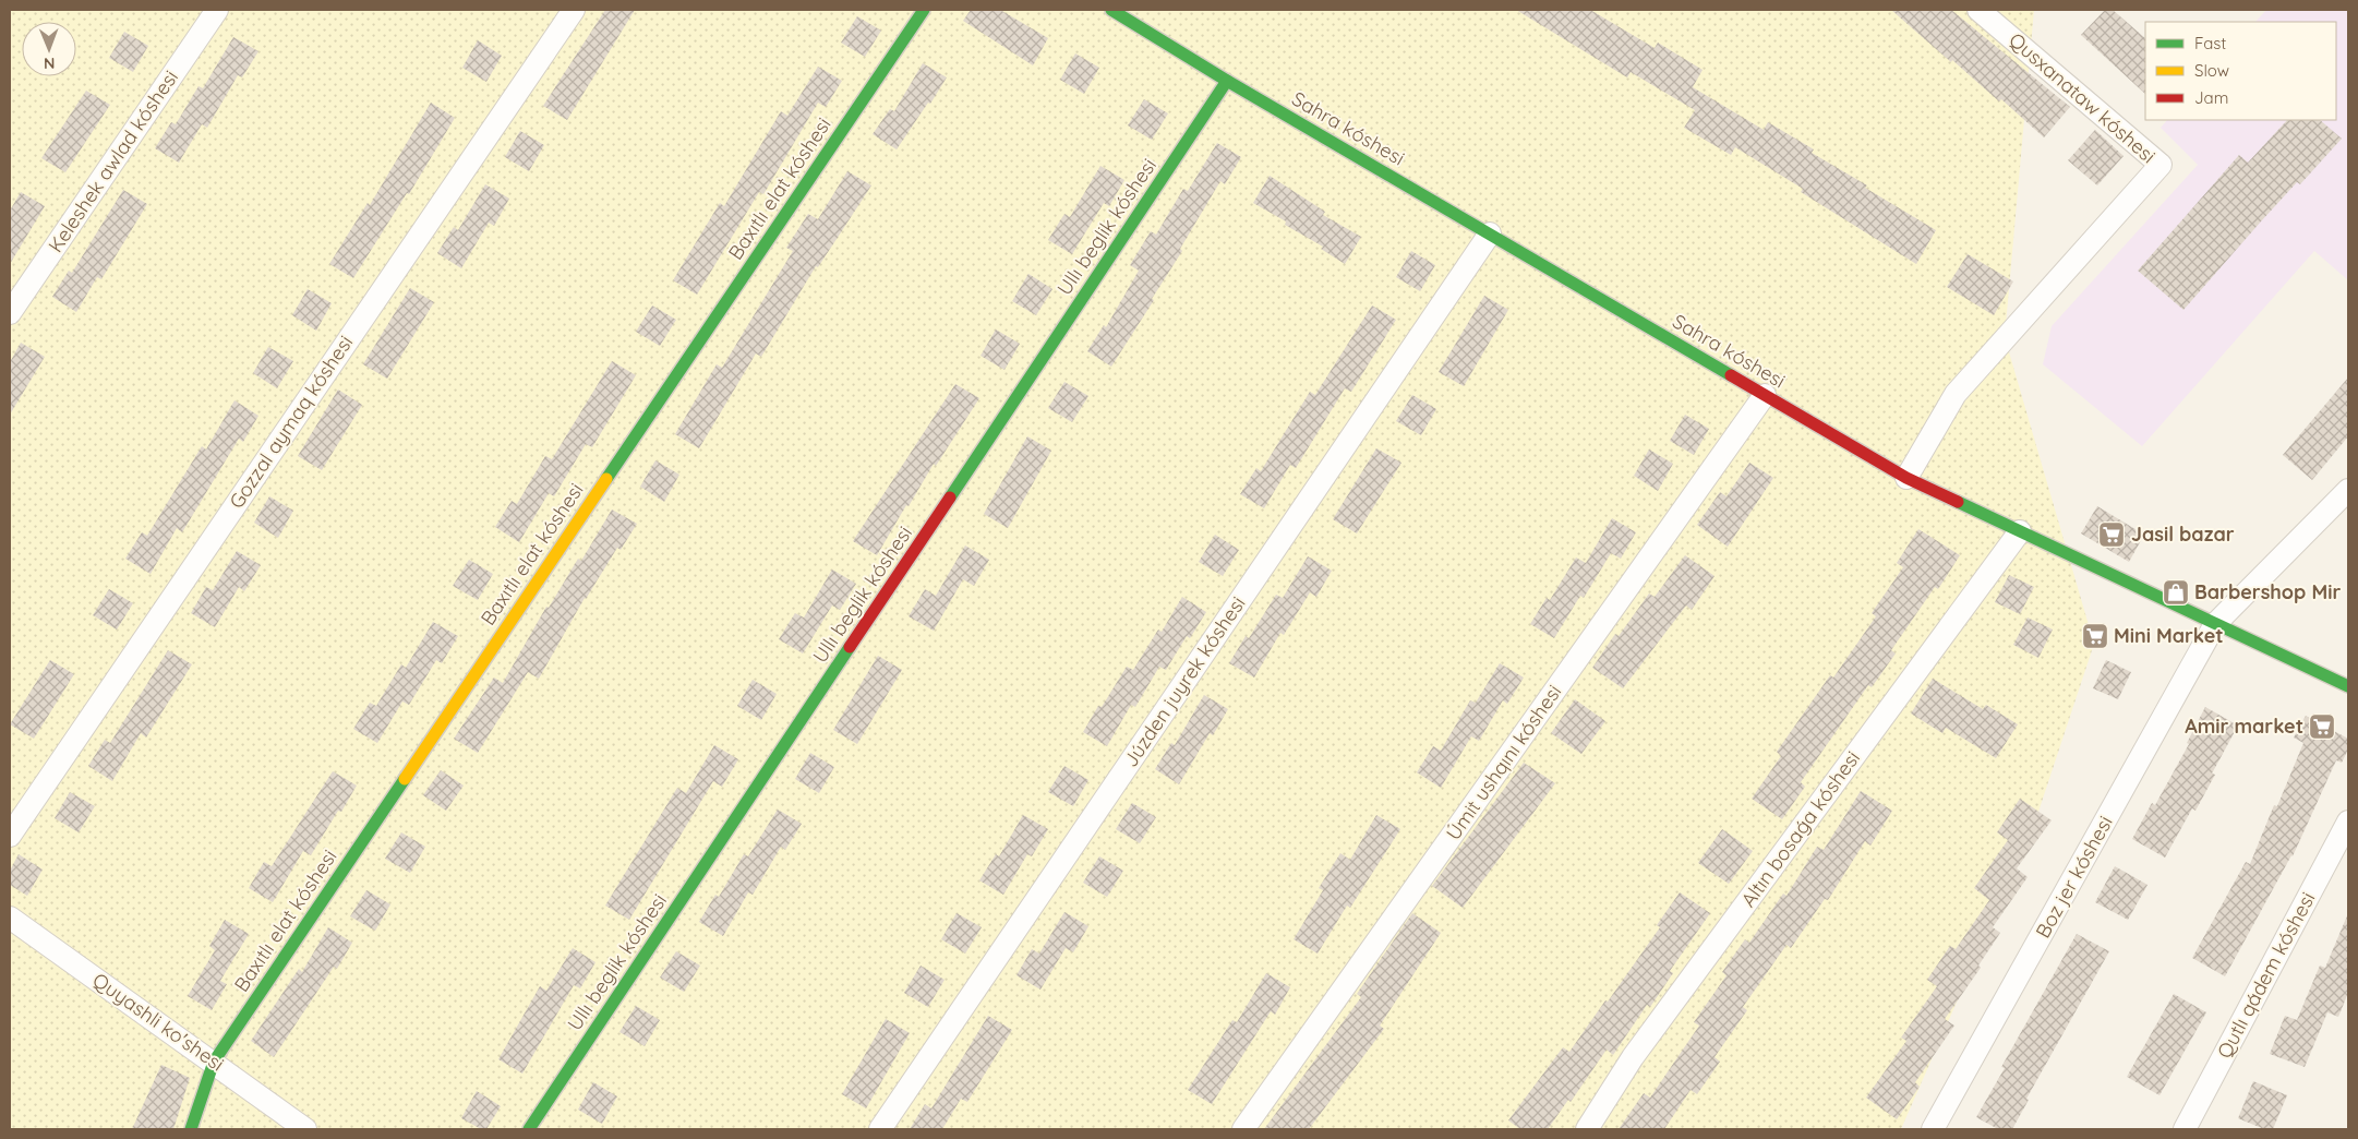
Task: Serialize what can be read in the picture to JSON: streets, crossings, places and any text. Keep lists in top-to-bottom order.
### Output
{
  "streets": {
    "street": [
      "Qusxanataw kóshesi",
      "Sahra kóshesi",
      "Keleshek awlad kóshesi",
      "Baxıtlı elat kóshesi",
      "Ullı beglik kóshesi",
      "Gozzal aymaq kóshesi",
      "Júzden juyrek kóshesi",
      "Úmit ushqını kóshesi",
      "Altın bosaǵa kóshesi",
      "Boz jer kóshesi",
      "Qutlı qádem kóshesi",
      "Quyashli ko'shesi"
    ]
  },
  "crossings": [
    ["Qusxanataw kóshesi", "Sahra kóshesi"],
    ["Sahra kóshesi", "Ullı beglik kóshesi"],
    ["Sahra kóshesi", "Júzden juyrek kóshesi"],
    ["Sahra kóshesi", "Úmit ushqını kóshesi"],
    ["Sahra kóshesi", "Altın bosaǵa kóshesi"],
    ["Sahra kóshesi", "Boz jer kóshesi"],
    ["Baxıtlı elat kóshesi", "Quyashli ko'shesi"]
  ],
  "places": {
    "supermarket": ["Jasil bazar", "Mini Market", "Amir market"],
    "shop": ["Barbershop Mir"]
  },
  "legend": ["Fast", "Slow", "Jam"],
  "north": "bottom"
}
